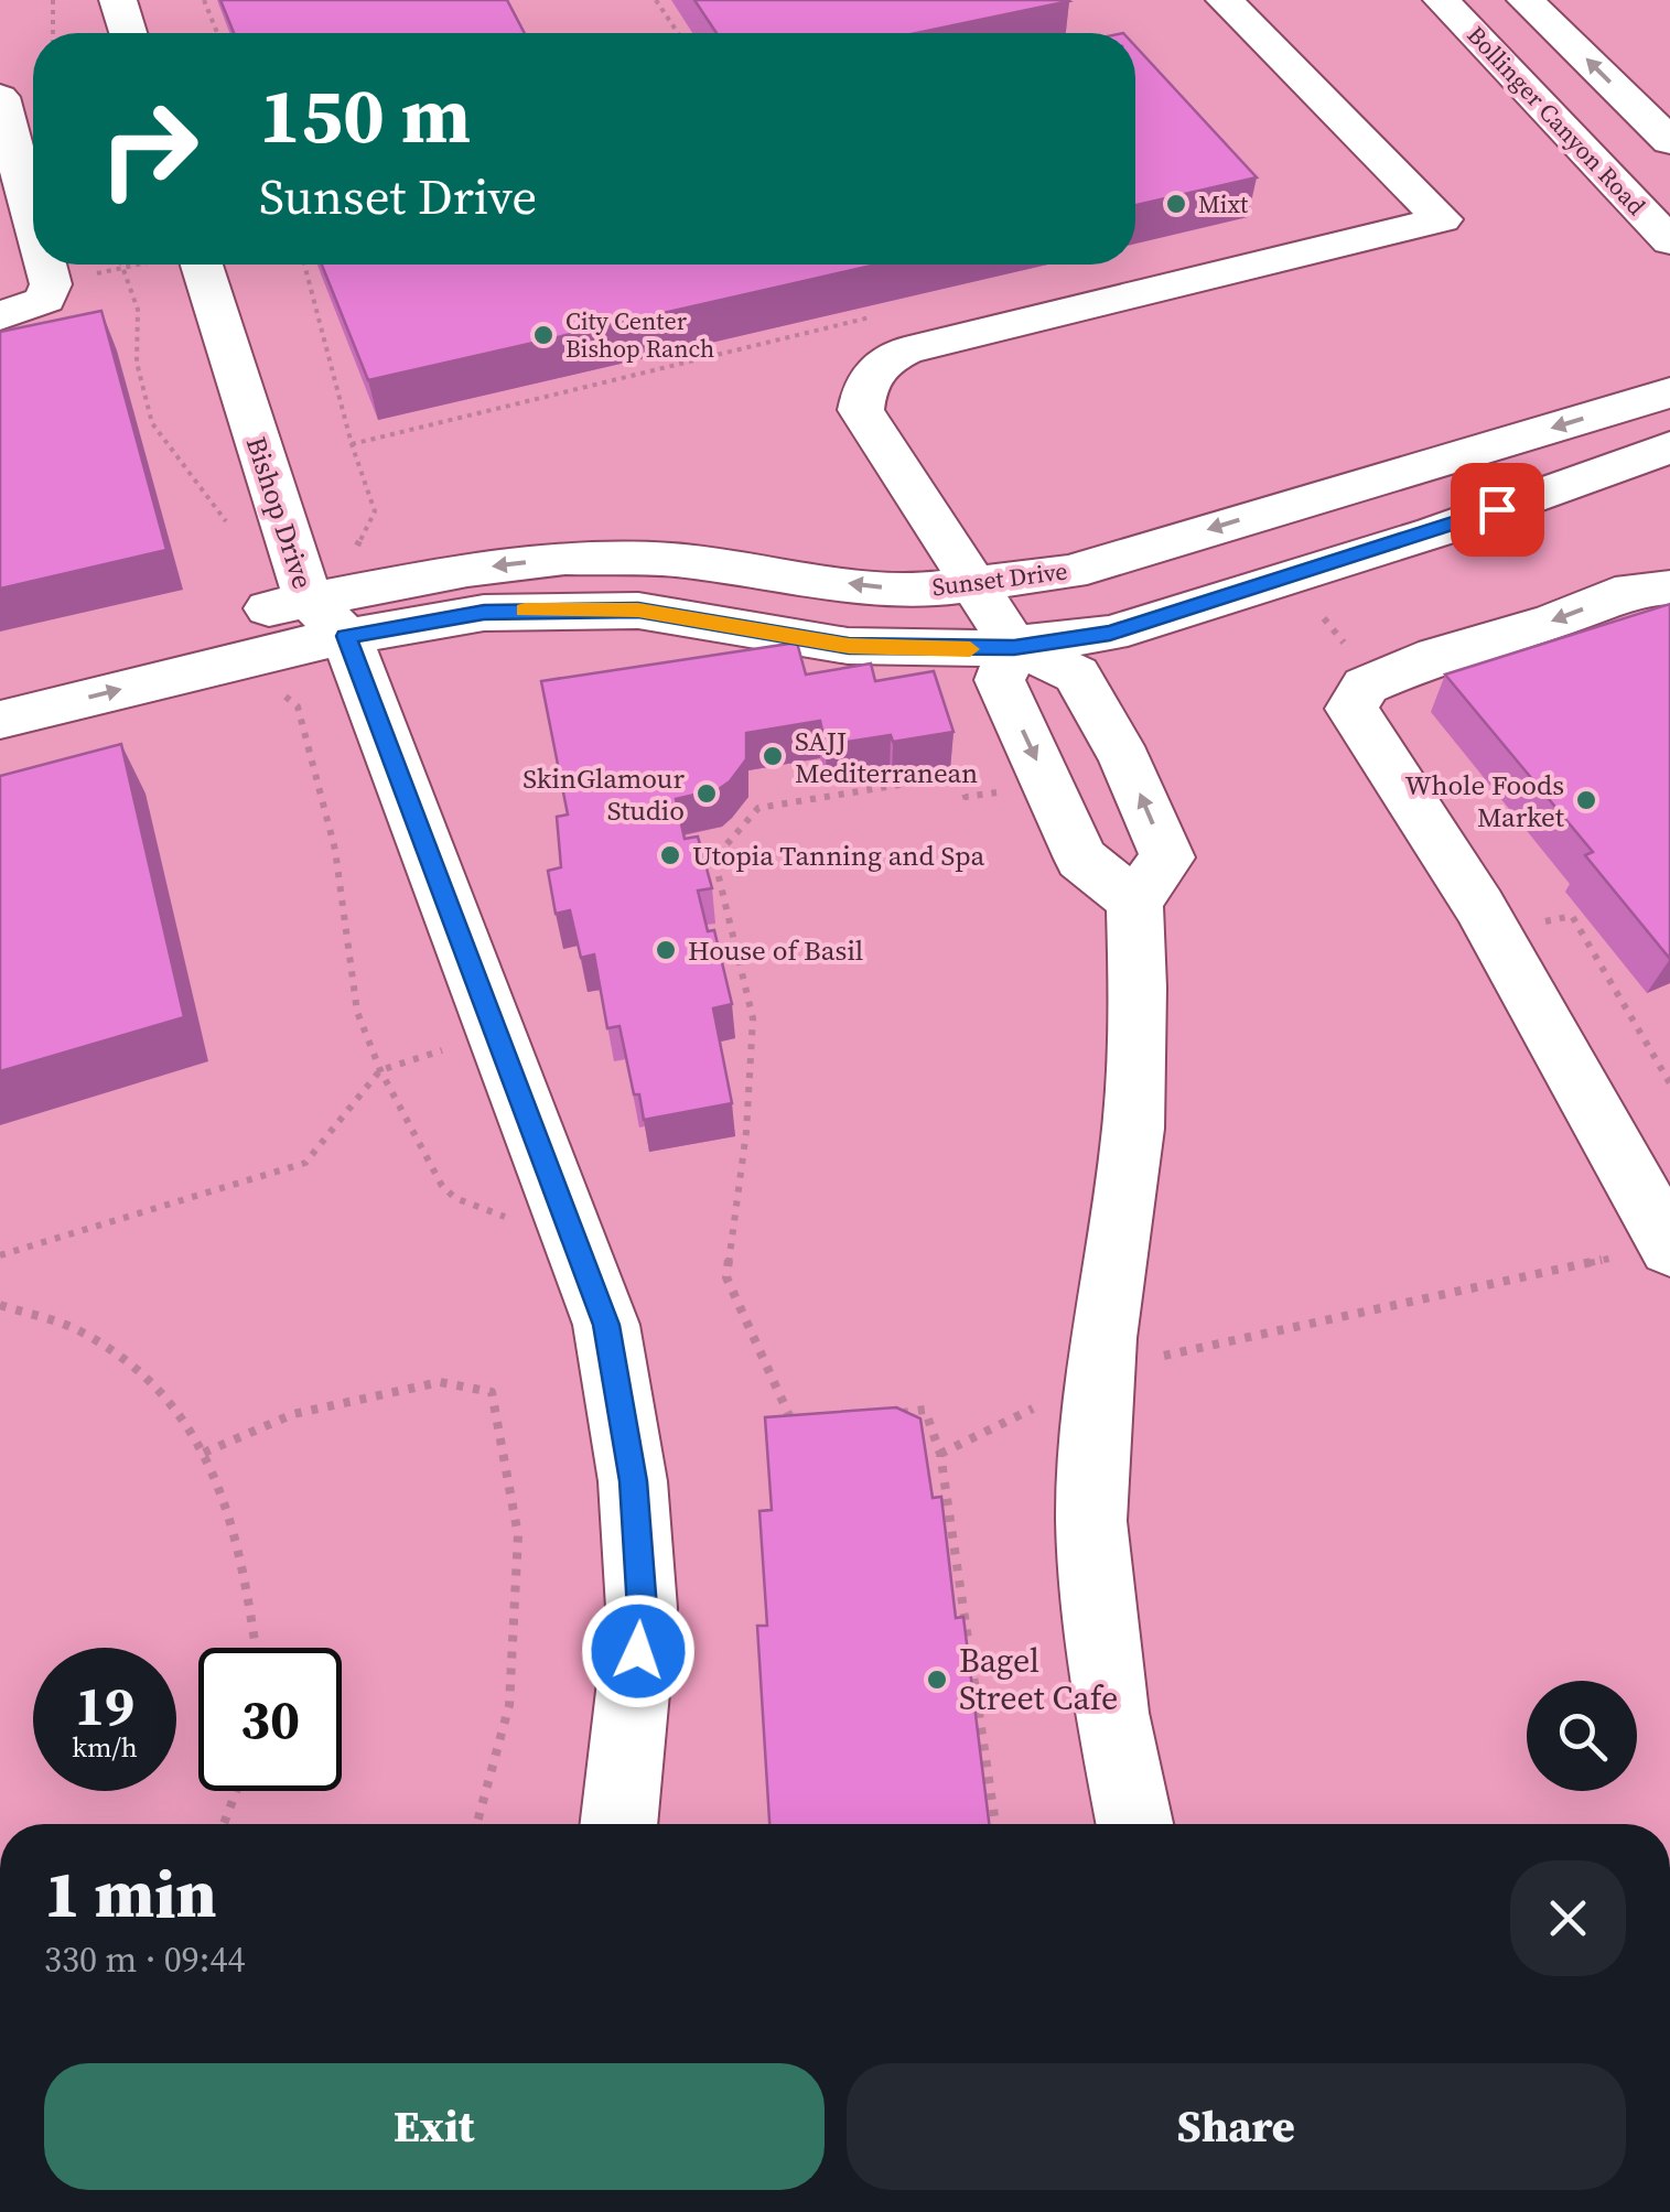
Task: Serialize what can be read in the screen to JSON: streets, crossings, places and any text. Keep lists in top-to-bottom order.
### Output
{
  "streets": {
    "street": ["Bollinger Canyon Road", "Bishop Drive", "Sunset Drive"]
  },
  "crossings": [
    ["Bishop Drive", "Sunset Drive"]
  ],
  "places": [
    "Mixt",
    "City Center Bishop Ranch",
    "SAJJ Mediterranean",
    "SkinGlamour Studio",
    "Whole Foods Market",
    "Utopia Tanning and Spa",
    "House of Basil",
    "Bagel Street Cafe"
  ],
  "page": {
    "turn": ["150 m", "Sunset Drive"],
    "speed": "19 km/h",
    "limit": "30",
    "heading": ["1 min", "330 m · 09:44"],
    "buttons": ["Exit", "Share"]
  }
}
